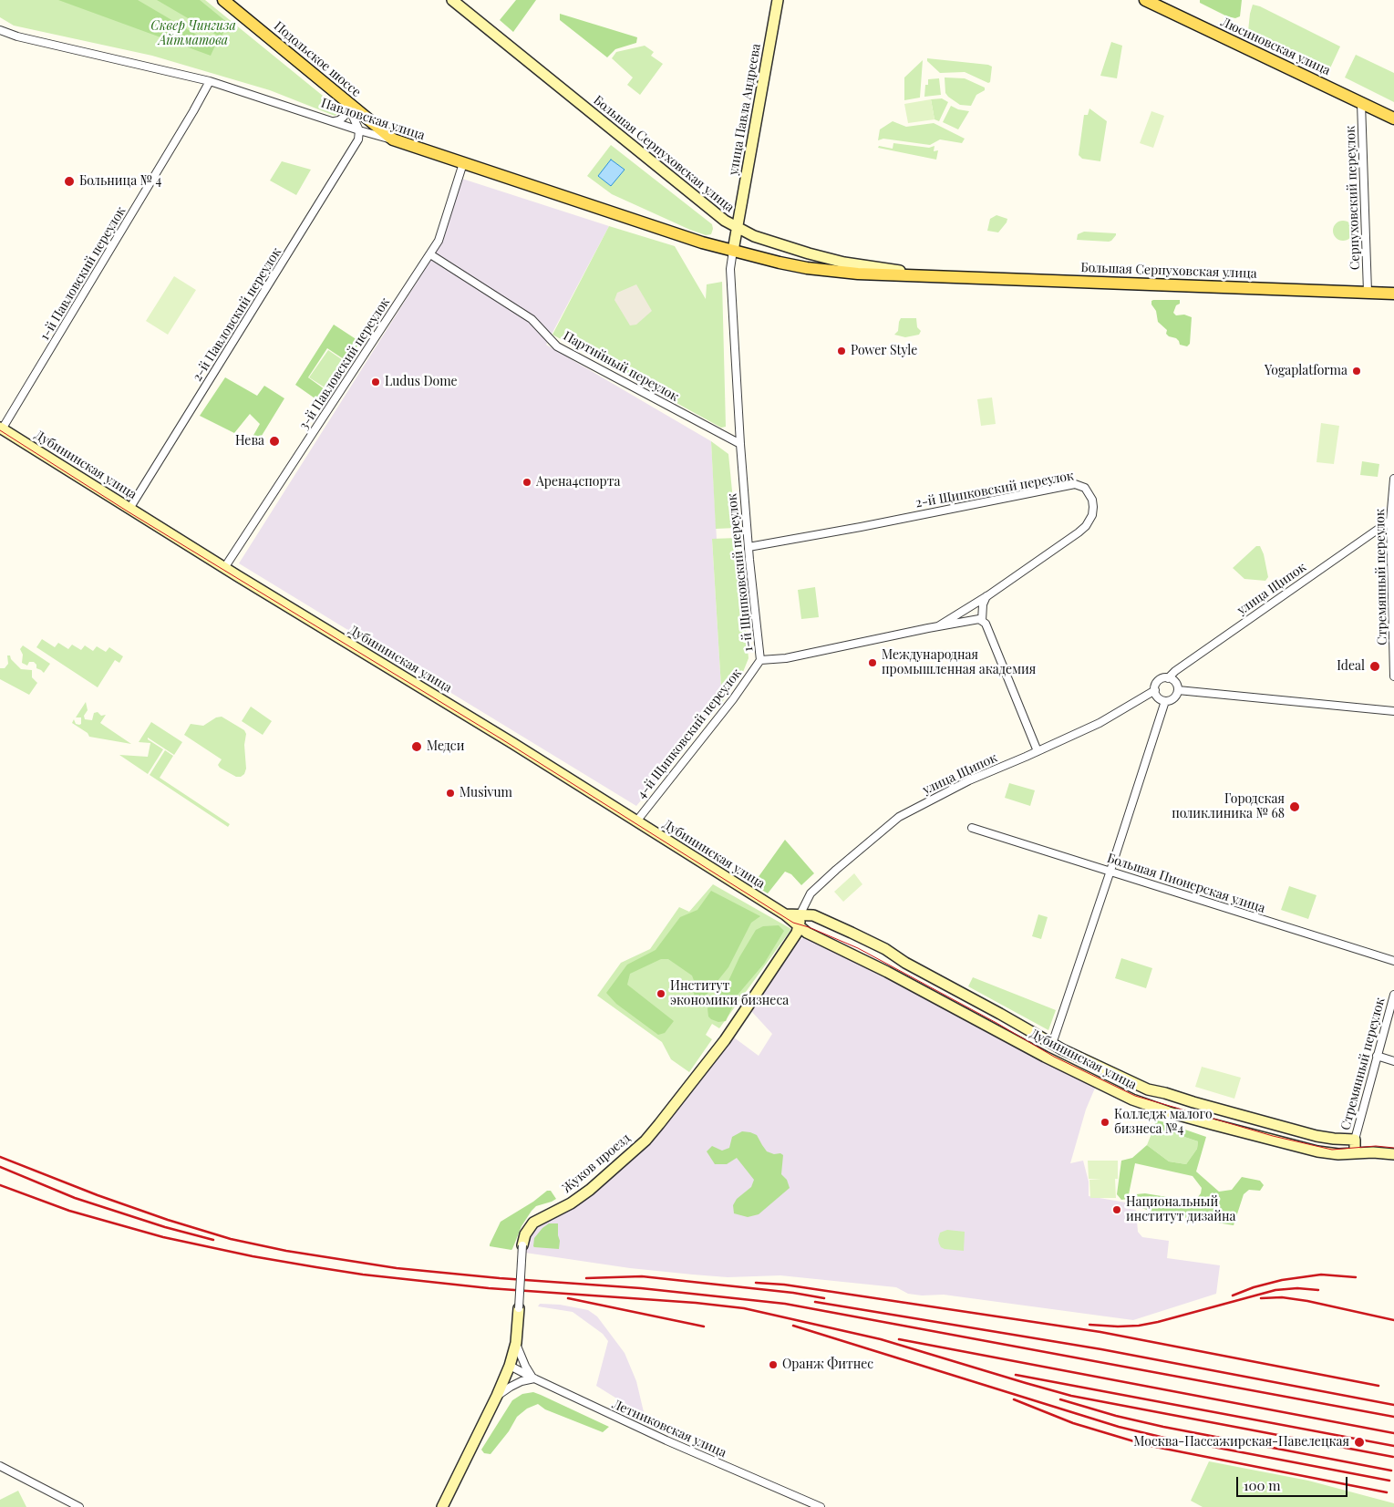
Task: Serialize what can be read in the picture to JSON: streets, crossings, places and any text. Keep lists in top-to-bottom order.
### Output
{
  "streets": {
    "main road": [
      "Люсиновская улица",
      "Подольское шоссе",
      "улица Павла Андреева",
      "Павловская улица",
      "Большая Серпуховская улица",
      "Дубининская улица",
      "Жуков проезд"
    ],
    "street": [
      "Серпуховский переулок",
      "1-й Павловский переулок",
      "2-й Павловский переулок",
      "3-й Павловский переулок",
      "Партийный переулок",
      "2-й Щипковский переулок",
      "1-й Щипковский переулок",
      "Стремянный переулок",
      "улица Щипок",
      "4-й Щипковский переулок",
      "Большая Пионерская улица",
      "Летниковская улица"
    ]
  },
  "crossings": [
    ["Люсиновская улица", "Серпуховский переулок"],
    ["Подольское шоссе", "Павловская улица"],
    ["улица Павла Андреева", "Павловская улица"],
    ["улица Павла Андреева", "Большая Серпуховская улица"],
    ["улица Павла Андреева", "1-й Щипковский переулок"],
    ["Павловская улица", "Большая Серпуховская улица"],
    ["Павловская улица", "1-й Павловский переулок"],
    ["Павловская улица", "2-й Павловский переулок"],
    ["Павловская улица", "3-й Павловский переулок"],
    ["Павловская улица", "1-й Щипковский переулок"],
    ["Большая Серпуховская улица", "Серпуховский переулок"],
    ["Большая Серпуховская улица", "1-й Щипковский переулок"],
    ["1-й Павловский переулок", "Дубининская улица"],
    ["2-й Павловский переулок", "Дубининская улица"],
    ["3-й Павловский переулок", "Партийный переулок"],
    ["3-й Павловский переулок", "Дубининская улица"],
    ["Партийный переулок", "1-й Щипковский переулок"],
    ["Дубининская улица", "Стремянный переулок"],
    ["Дубининская улица", "улица Щипок"],
    ["Дубининская улица", "4-й Щипковский переулок"],
    ["Дубининская улица", "Жуков проезд"],
    ["2-й Щипковский переулок", "1-й Щипковский переулок"],
    ["1-й Щипковский переулок", "4-й Щипковский переулок"],
    ["Стремянный переулок", "улица Щипок"],
    ["Жуков проезд", "Летниковская улица"]
  ],
  "parks": ["Сквер Чингиза Айтматова"],
  "places": [
    "Больница № 4",
    "Power Style",
    "Yogaplatforma",
    "Ludus Dome",
    "Нева",
    "Арена4спорта",
    "Международная промышленная академия",
    "Ideal",
    "Медси",
    "Musivum",
    "Городская поликлиника № 68",
    "Институт экономики бизнеса",
    "Колледж малого бизнеса №4",
    "Национальный институт дизайна",
    "Оранж Фитнес",
    "Москва-Пассажирская-Павелецкая"
  ],
  "scale_bar": "100 m"
}
